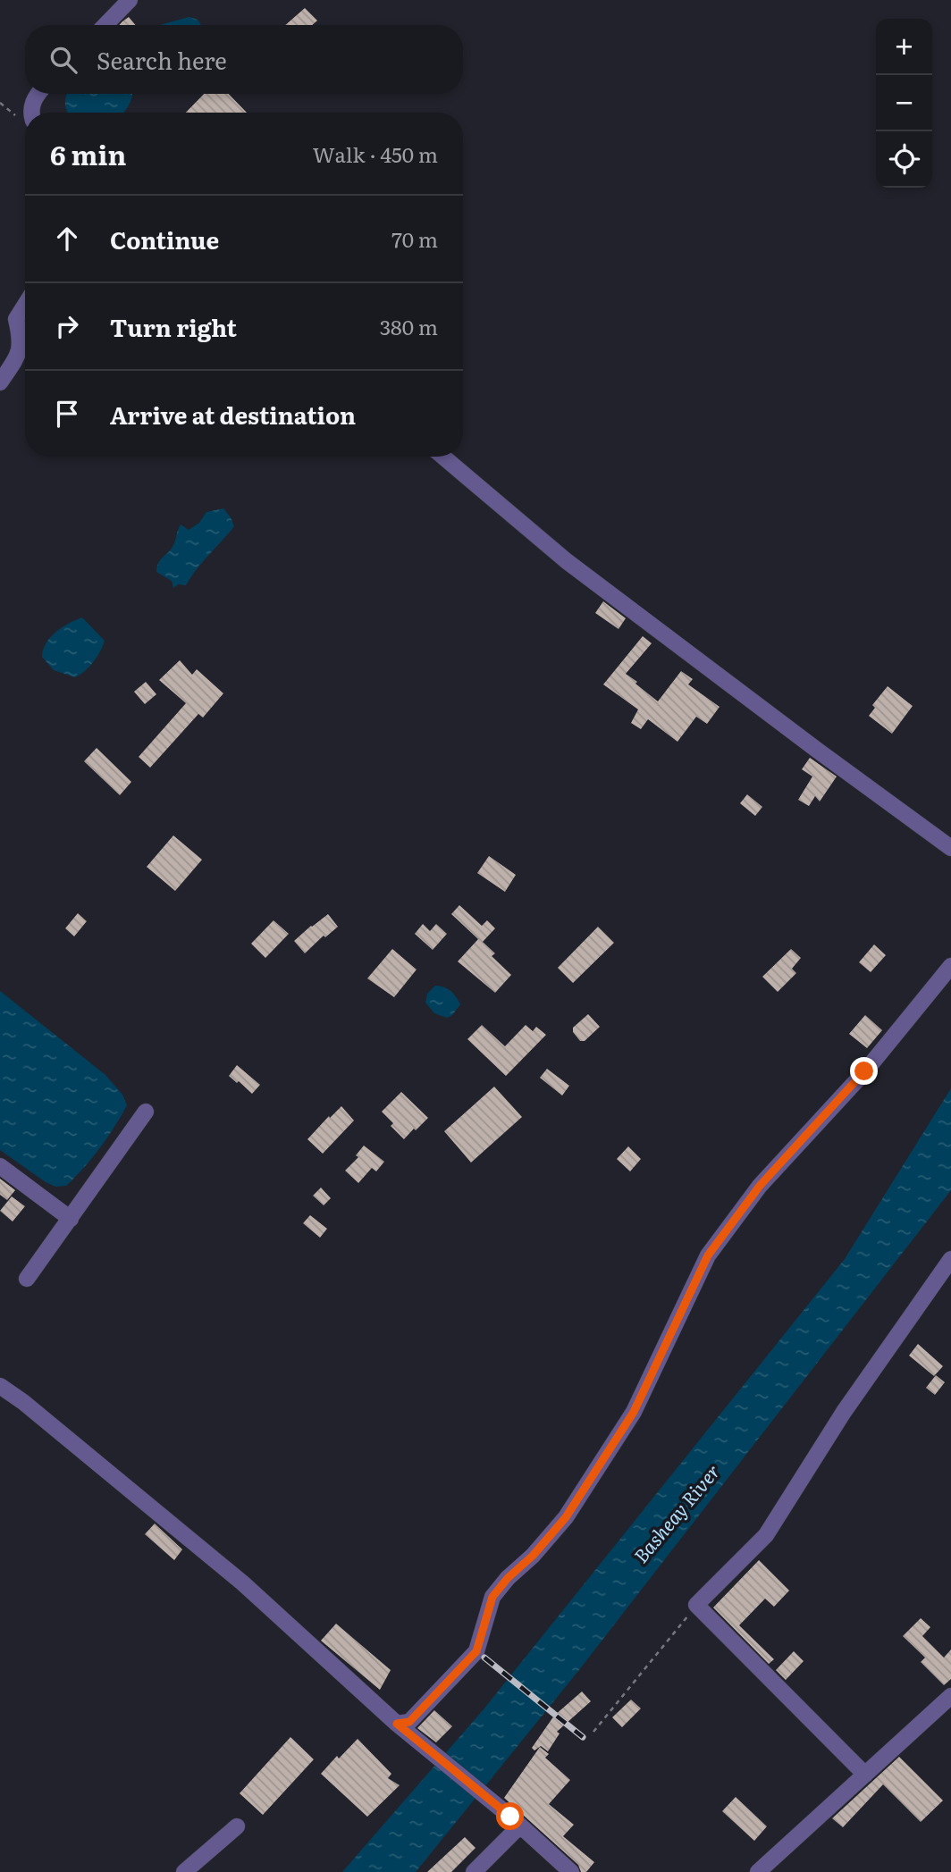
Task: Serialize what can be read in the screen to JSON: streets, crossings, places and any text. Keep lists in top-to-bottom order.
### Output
{
  "water": ["Basheay River"],
  "page": {
    "map_buttons": ["+", "−"],
    "search": "Search here",
    "heading": ["6 min", "Walk · 450 m"],
    "list": [
      ["Continue", "70 m"],
      ["Turn right", "380 m"],
      "Arrive at destination"
    ]
  }
}
